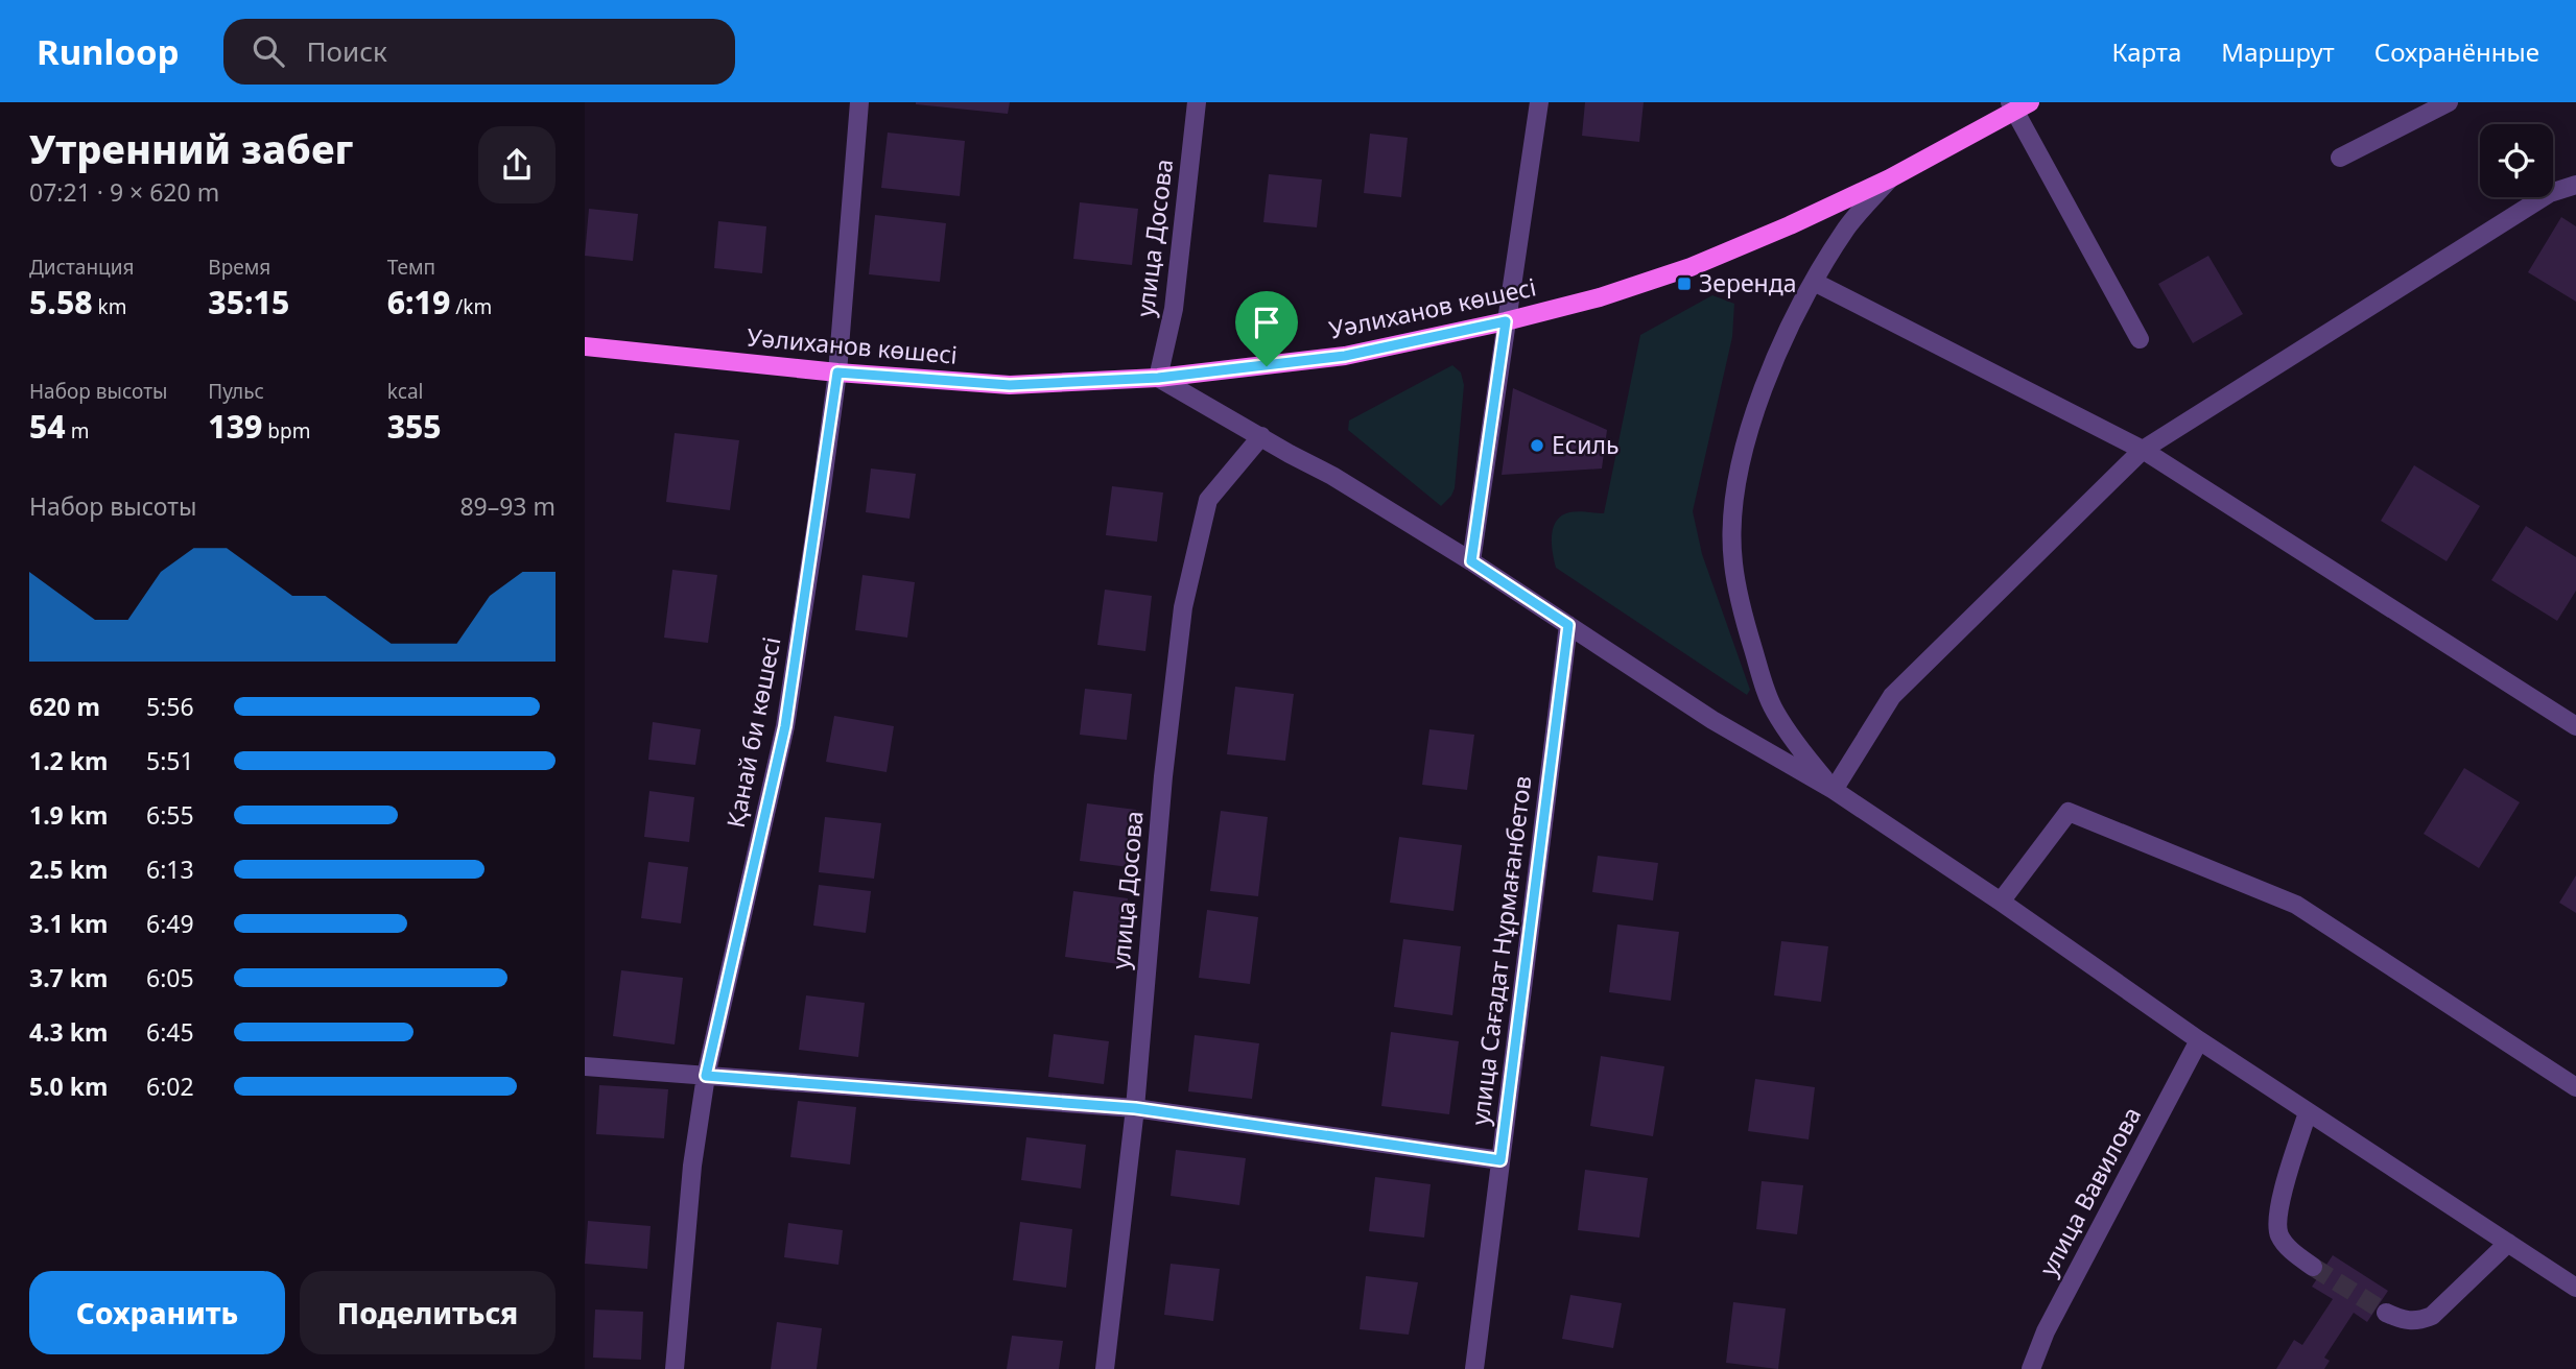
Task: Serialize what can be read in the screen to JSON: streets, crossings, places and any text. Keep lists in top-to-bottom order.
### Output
{
  "streets": {
    "main road": ["Уәлиханов көшесі"],
    "street": [
      "улица Досова",
      "Қанай би көшесі",
      "улица Сағадат Нұрмағанбетов",
      "улица Вавилова"
    ]
  },
  "crossings": [
    ["улица Досова", "Уәлиханов көшесі"],
    ["Уәлиханов көшесі", "Қанай би көшесі"]
  ],
  "places": {
    "transit": ["Зеренда"],
    "other": ["Есиль"]
  },
  "page": {
    "header": "Runloop",
    "search": "Поиск",
    "nav": ["Карта", "Маршрут", "Сохранённые"],
    "heading": ["Утренний забег", "07:21 · 9 × 620 m"],
    "stats": [
      ["Дистанция", "5.58 km"],
      ["Время", "35:15"],
      ["Темп", "6:19 /km"],
      ["Набор высоты", "54 m"],
      ["Пульс", "139 bpm"],
      ["kcal", "355"]
    ],
    "chart": ["Набор высоты", "89–93 m"],
    "list": [
      {
        "name": "620 m",
        "note": "5:56"
      },
      {
        "name": "1.2 km",
        "note": "5:51"
      },
      {
        "name": "1.9 km",
        "note": "6:55"
      },
      {
        "name": "2.5 km",
        "note": "6:13"
      },
      {
        "name": "3.1 km",
        "note": "6:49"
      },
      {
        "name": "3.7 km",
        "note": "6:05"
      },
      {
        "name": "4.3 km",
        "note": "6:45"
      },
      {
        "name": "5.0 km",
        "note": "6:02"
      }
    ],
    "buttons": ["Сохранить", "Поделиться"]
  }
}
